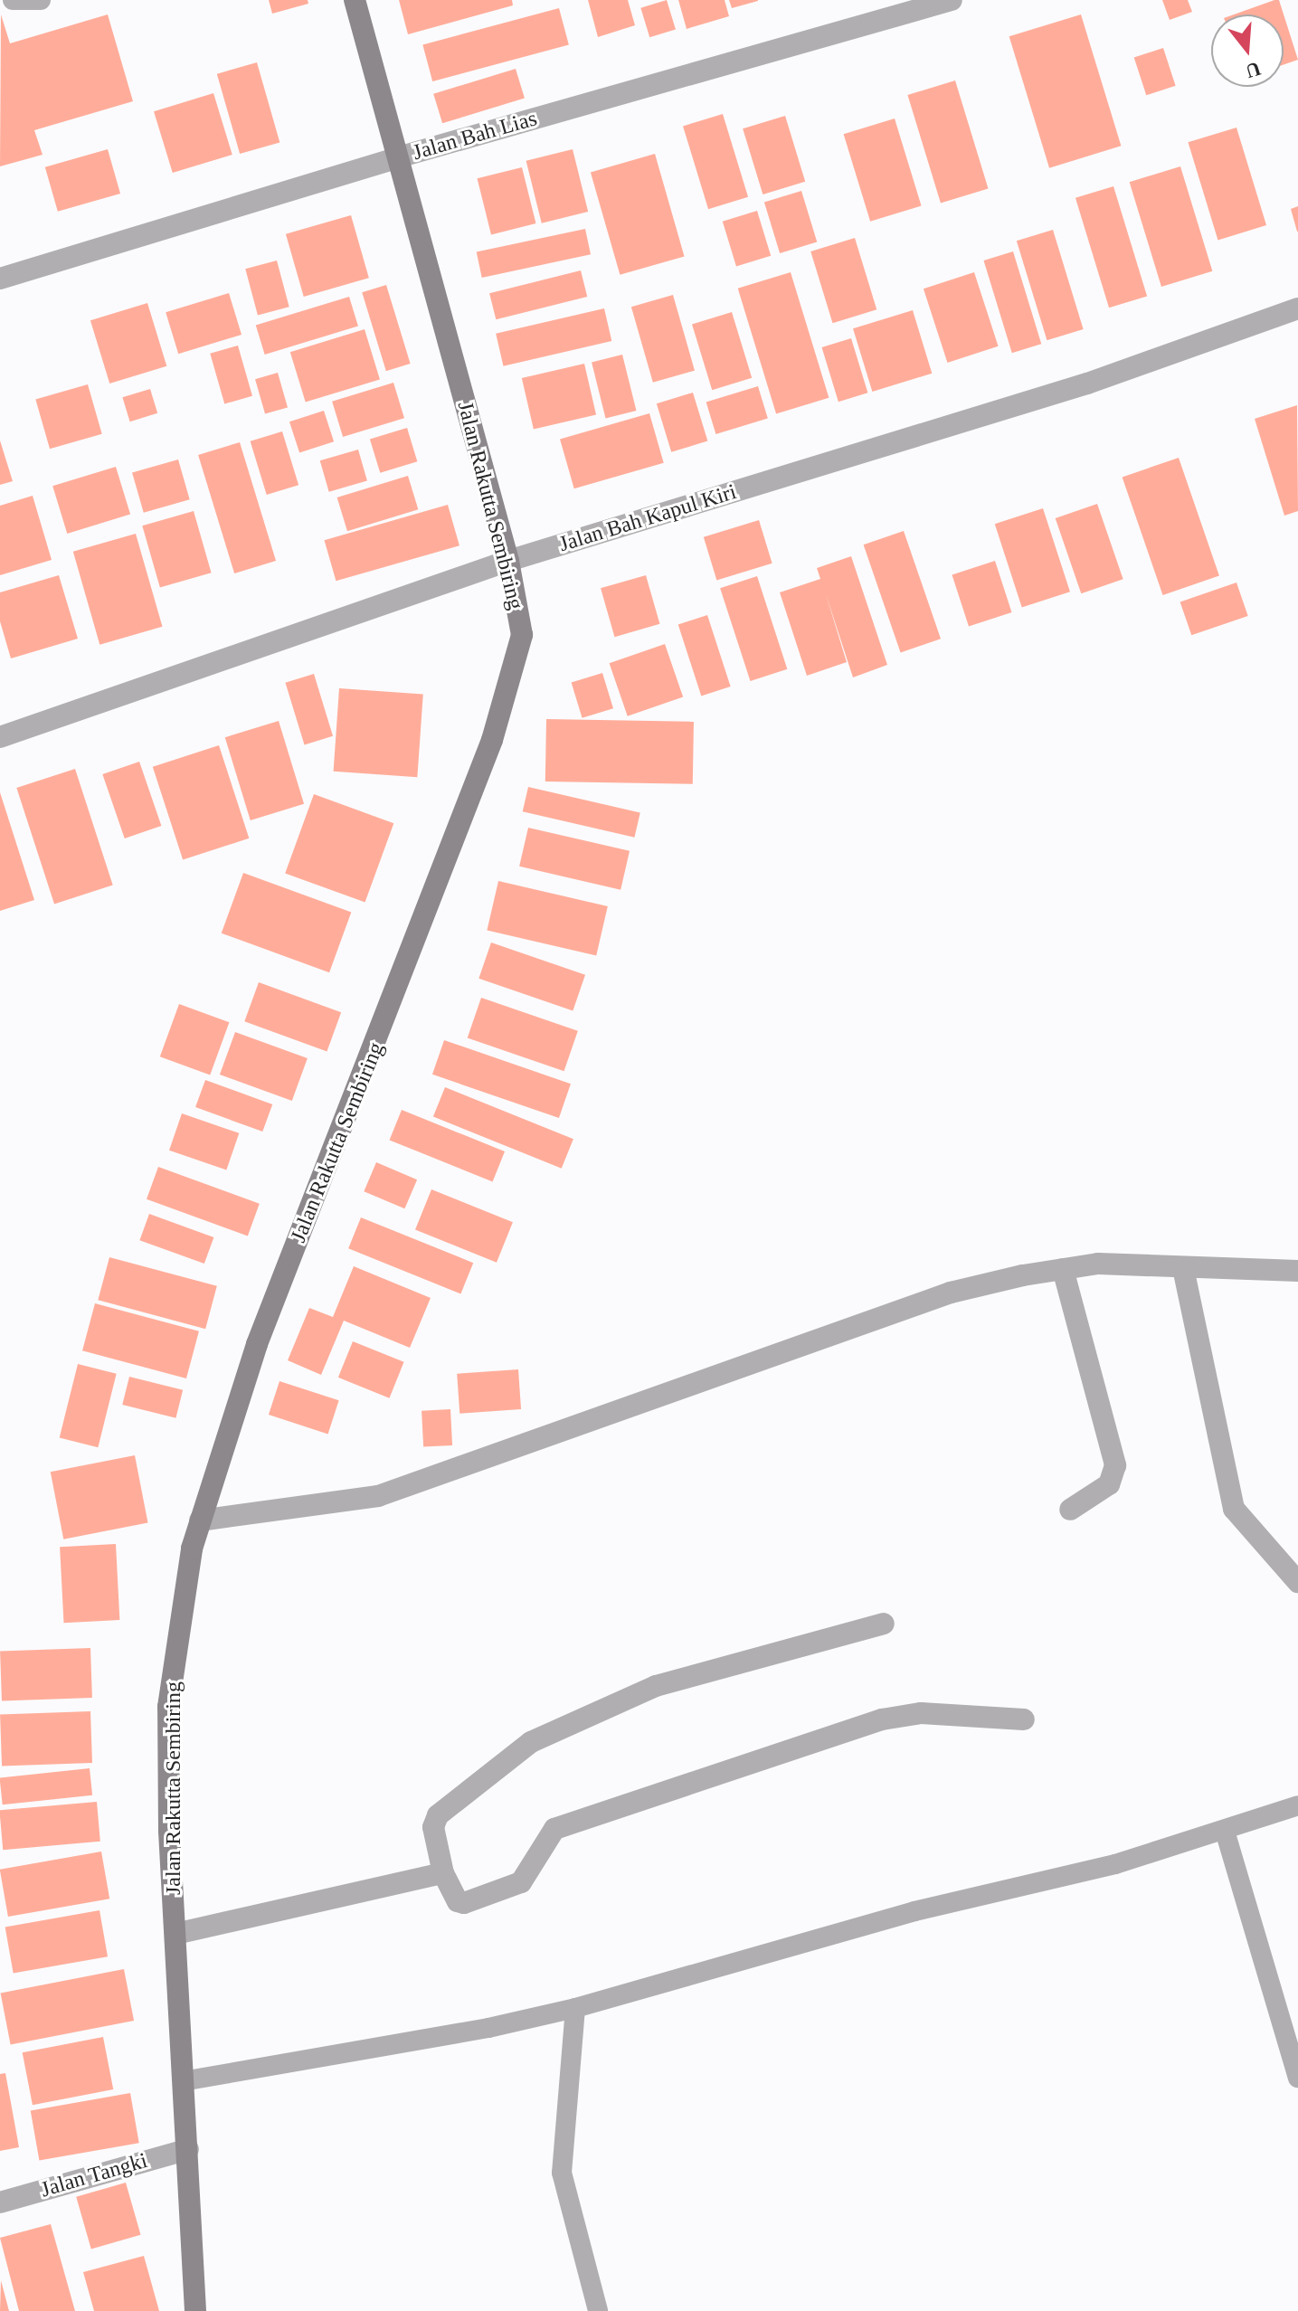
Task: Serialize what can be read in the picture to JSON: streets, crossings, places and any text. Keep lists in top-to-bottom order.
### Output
{
  "streets": {
    "main road": ["Jalan Rakutta Sembiring"],
    "street": ["Jalan Bah Lias", "Jalan Bah Kapul Kiri", "Jalan Tangki"]
  },
  "crossings": [
    ["Jalan Bah Lias", "Jalan Rakutta Sembiring"],
    ["Jalan Rakutta Sembiring", "Jalan Bah Kapul Kiri"],
    ["Jalan Rakutta Sembiring", "Jalan Tangki"]
  ],
  "north": "bottom"
}
